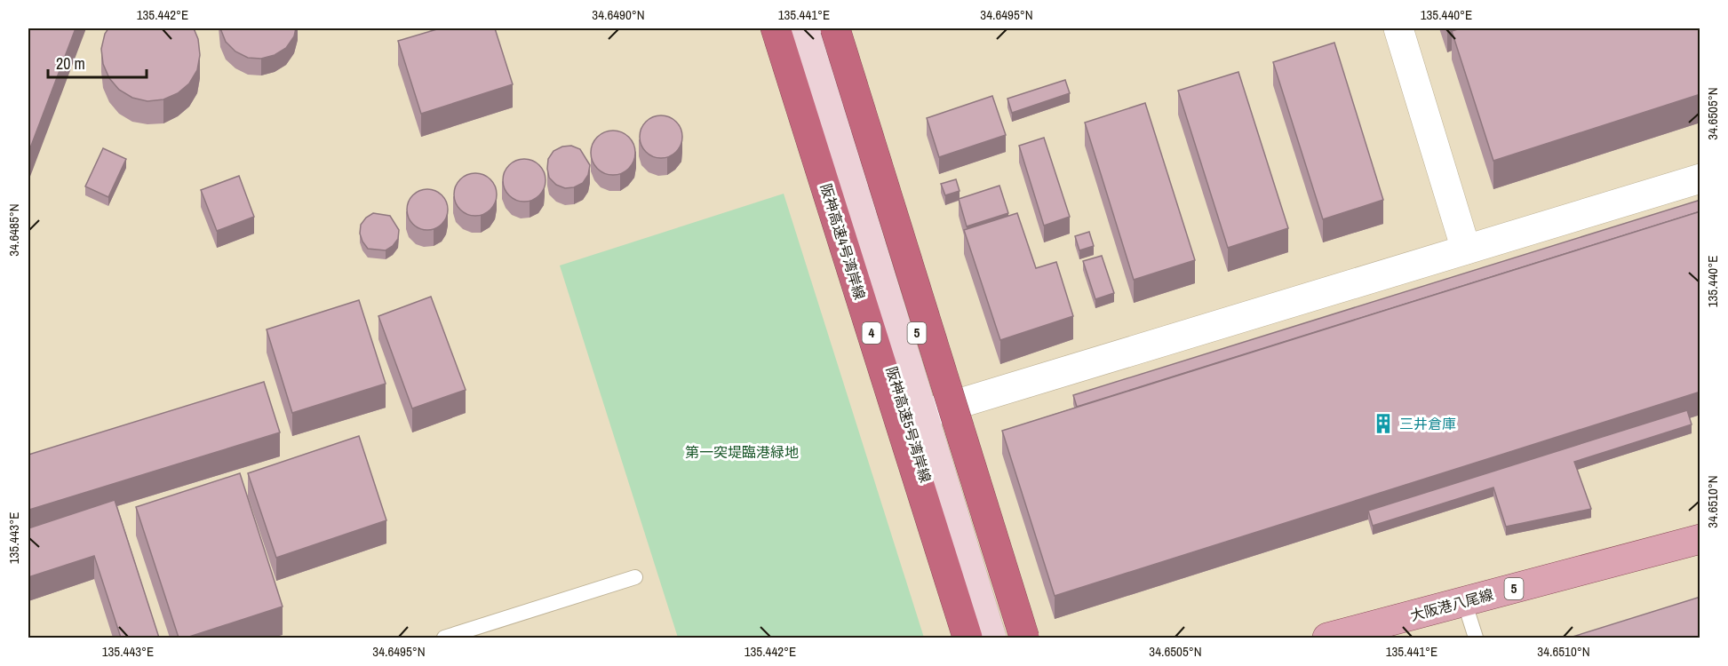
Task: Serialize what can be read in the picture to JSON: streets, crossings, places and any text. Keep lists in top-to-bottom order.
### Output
{
  "streets": {
    "highway": [
      "阪神高速4号湾岸線",
      "4",
      "5",
      "阪神高速5号湾岸線"
    ],
    "main road": ["大阪港八尾線"]
  },
  "parks": ["第一突堤臨港緑地"],
  "places": {
    "building": ["三井倉庫"]
  },
  "scale_bar": "20 m",
  "coordinates": [
    "135.442°E",
    "34.6490°N",
    "135.441°E",
    "34.6495°N",
    "135.440°E",
    "34.6505°N",
    "34.6485°N",
    "34.6510°N",
    "135.443°E"
  ]
}
